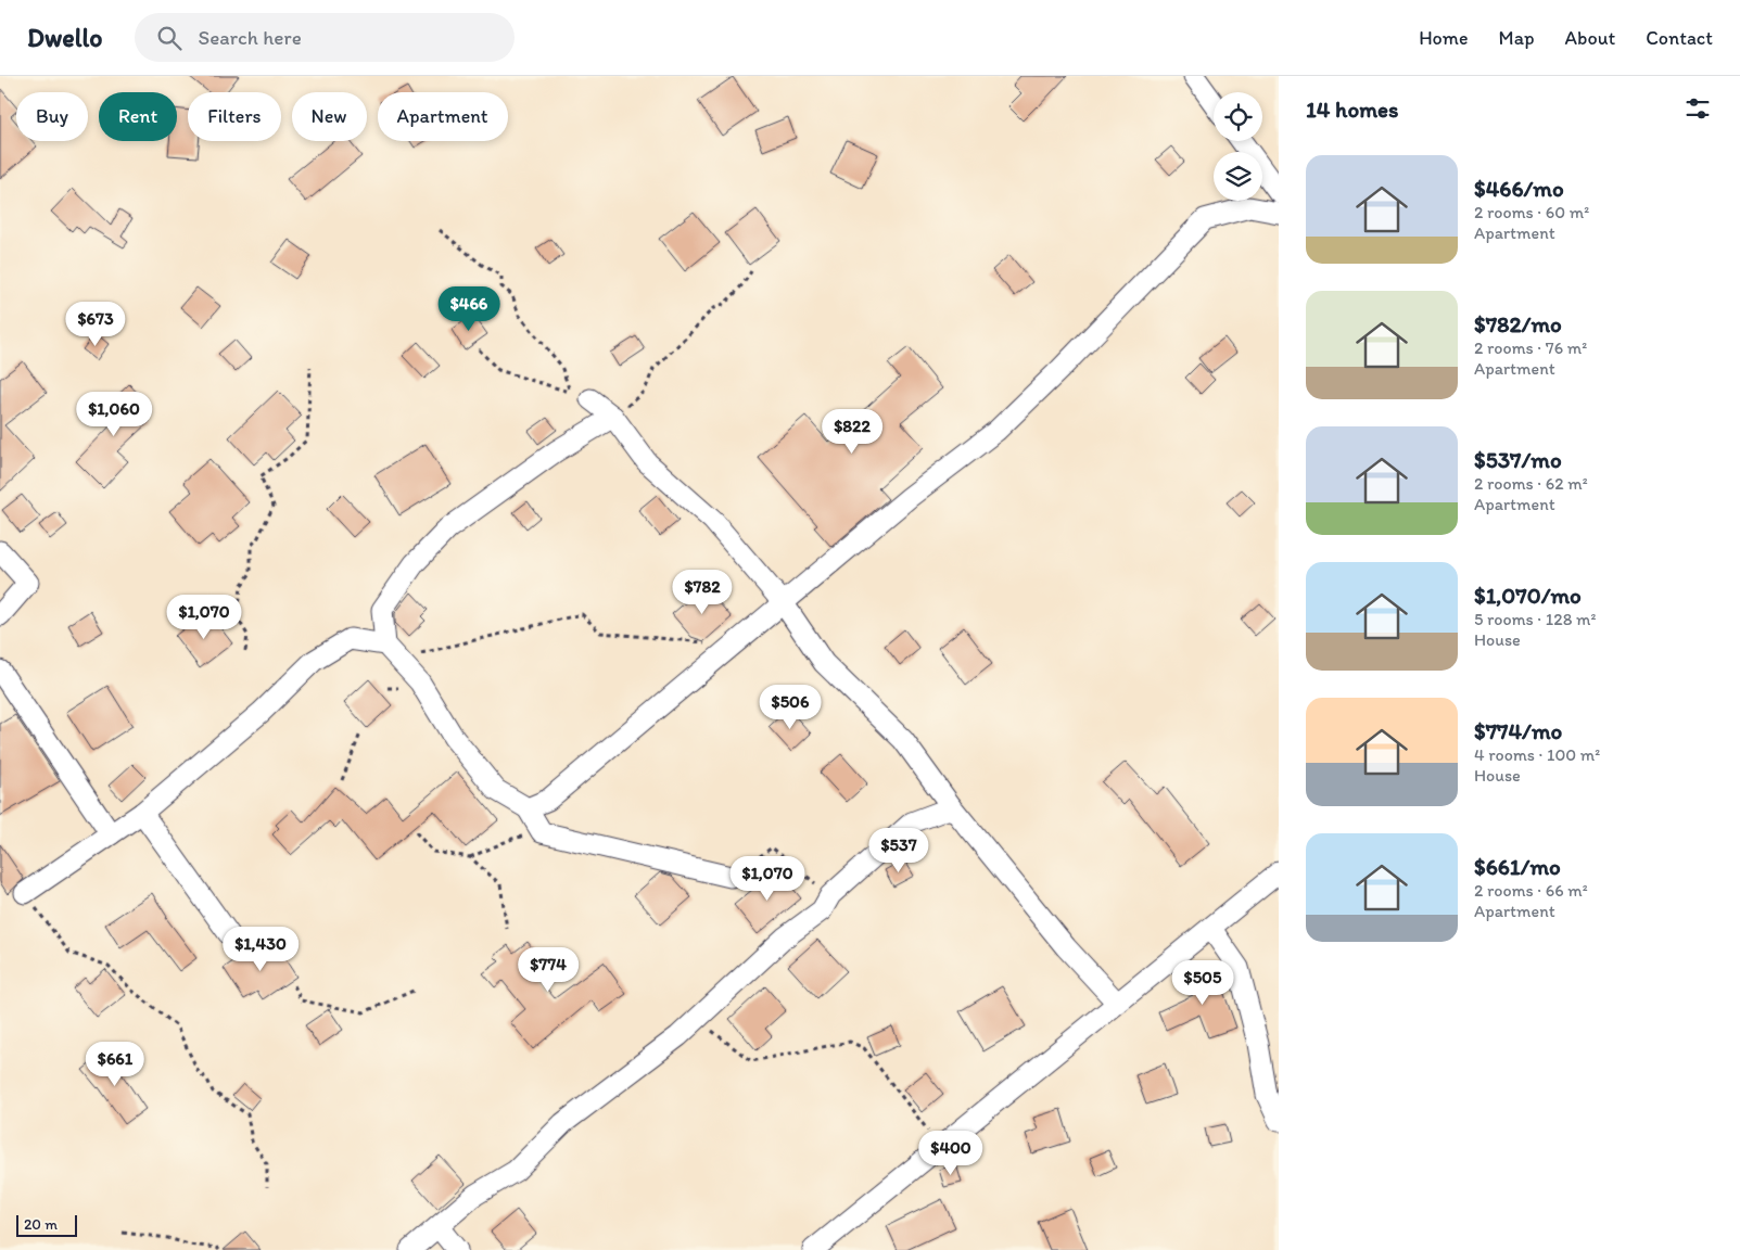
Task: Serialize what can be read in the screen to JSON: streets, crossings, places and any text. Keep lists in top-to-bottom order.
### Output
{
  "scale_bar": "20 m",
  "page": {
    "header": "Dwello",
    "search": "Search here",
    "nav": [
      "Home",
      "Map",
      "About",
      "Contact"
    ],
    "heading": "14 homes",
    "chip": [
      "Buy",
      "Rent",
      "Filters",
      "New",
      "Apartment"
    ],
    "list": [
      {
        "name": "$466/mo",
        "note": "2 rooms · 60 m² · Apartment"
      },
      {
        "name": "$782/mo",
        "note": "2 rooms · 76 m² · Apartment"
      },
      {
        "name": "$537/mo",
        "note": "2 rooms · 62 m² · Apartment"
      },
      {
        "name": "$1,070/mo",
        "note": "5 rooms · 128 m² · House"
      },
      {
        "name": "$774/mo",
        "note": "4 rooms · 100 m² · House"
      },
      {
        "name": "$661/mo",
        "note": "2 rooms · 66 m² · Apartment"
      }
    ],
    "price": [
      "$466",
      "$673",
      "$1,060",
      "$822",
      "$782",
      "$1,070",
      "$506",
      "$537",
      "$1,070",
      "$1,430",
      "$774",
      "$505",
      "$661",
      "$400"
    ],
    "scale": "20 m"
  }
}
